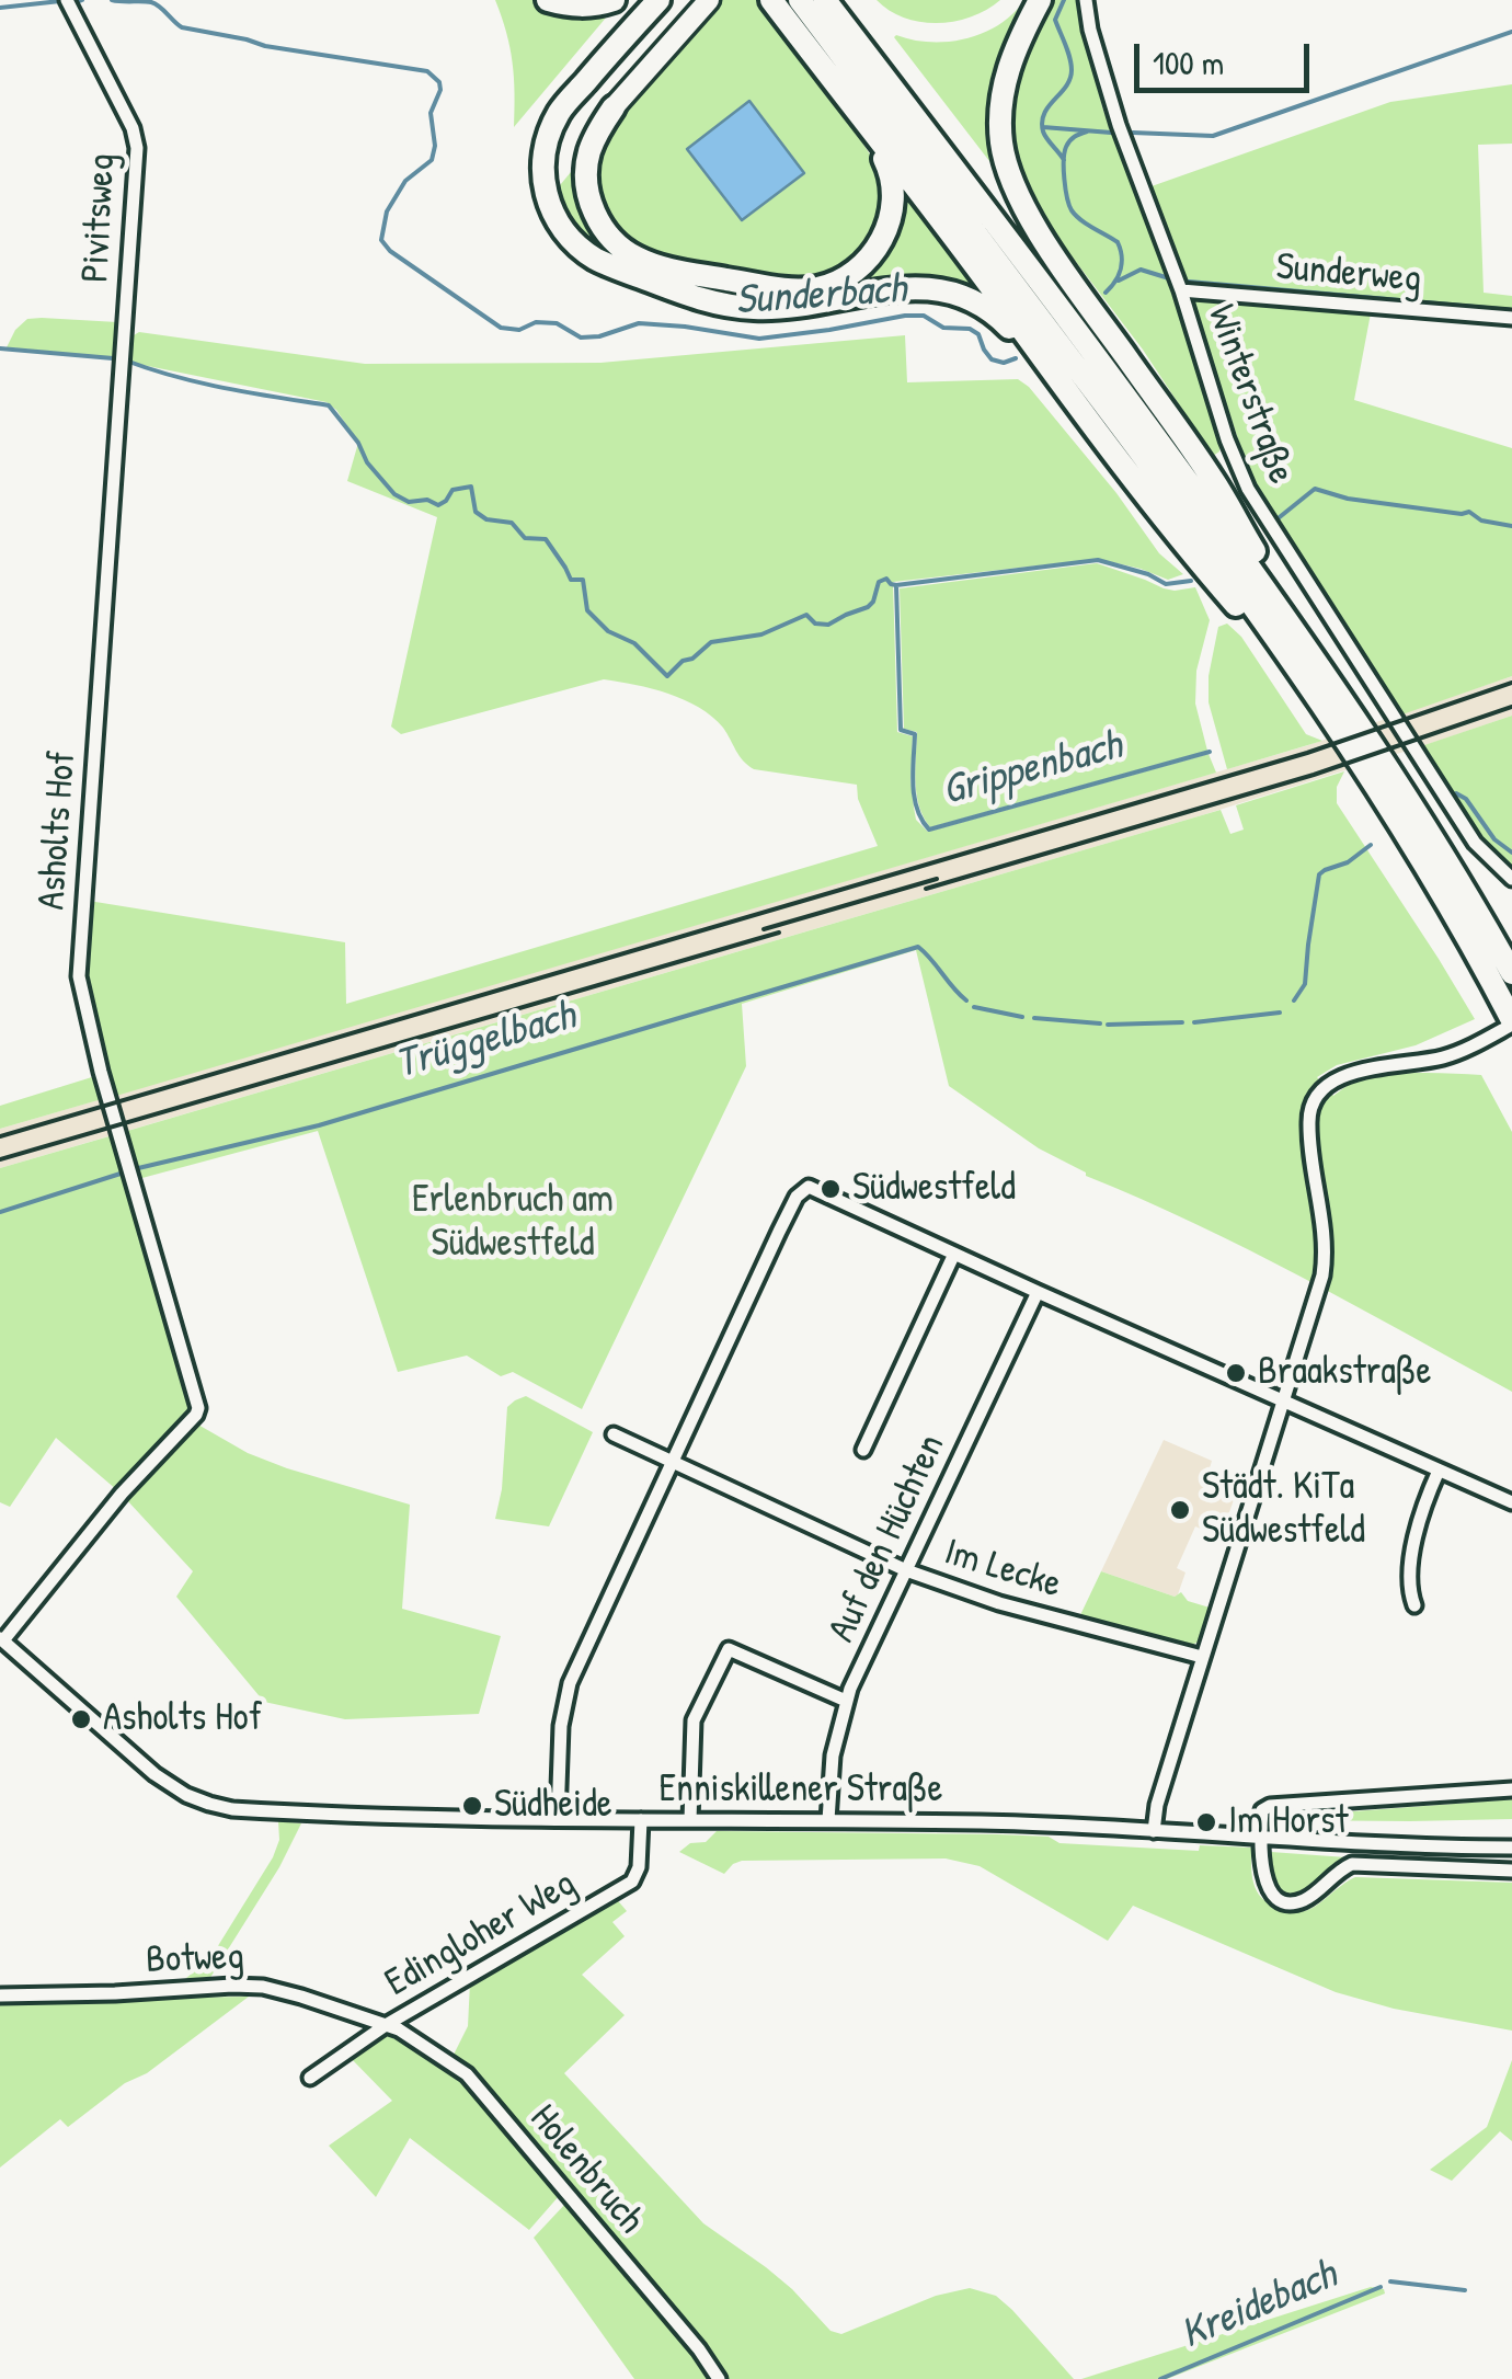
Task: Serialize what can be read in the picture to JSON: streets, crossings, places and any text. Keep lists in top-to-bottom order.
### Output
{
  "streets": {
    "street": [
      "Pivitsweg",
      "Sunderweg",
      "Winterstraße",
      "Asholts Hof",
      "Auf den Hüchten",
      "Im Lecke",
      "Enniskillener Straße",
      "Edingloher Weg",
      "Botweg",
      "Holenbruch"
    ]
  },
  "crossings": [
    ["Pivitsweg", "Asholts Hof"],
    ["Sunderweg", "Winterstraße"],
    ["Asholts Hof", "Enniskillener Straße"],
    ["Auf den Hüchten", "Im Lecke"],
    ["Auf den Hüchten", "Enniskillener Straße"],
    ["Enniskillener Straße", "Edingloher Weg"],
    ["Edingloher Weg", "Botweg"],
    ["Edingloher Weg", "Holenbruch"],
    ["Botweg", "Holenbruch"]
  ],
  "water": [
    "Sunderbach",
    "Grippenbach",
    "Trüggelbach",
    "Kreidebach"
  ],
  "parks": ["Erlenbruch am Südwestfeld"],
  "places": [
    "Südwestfeld",
    "Braakstraße",
    "Städt. KiTa Südwestfeld",
    "Asholts Hof",
    "Südheide",
    "Im Horst"
  ],
  "scale_bar": "100 m"
}
